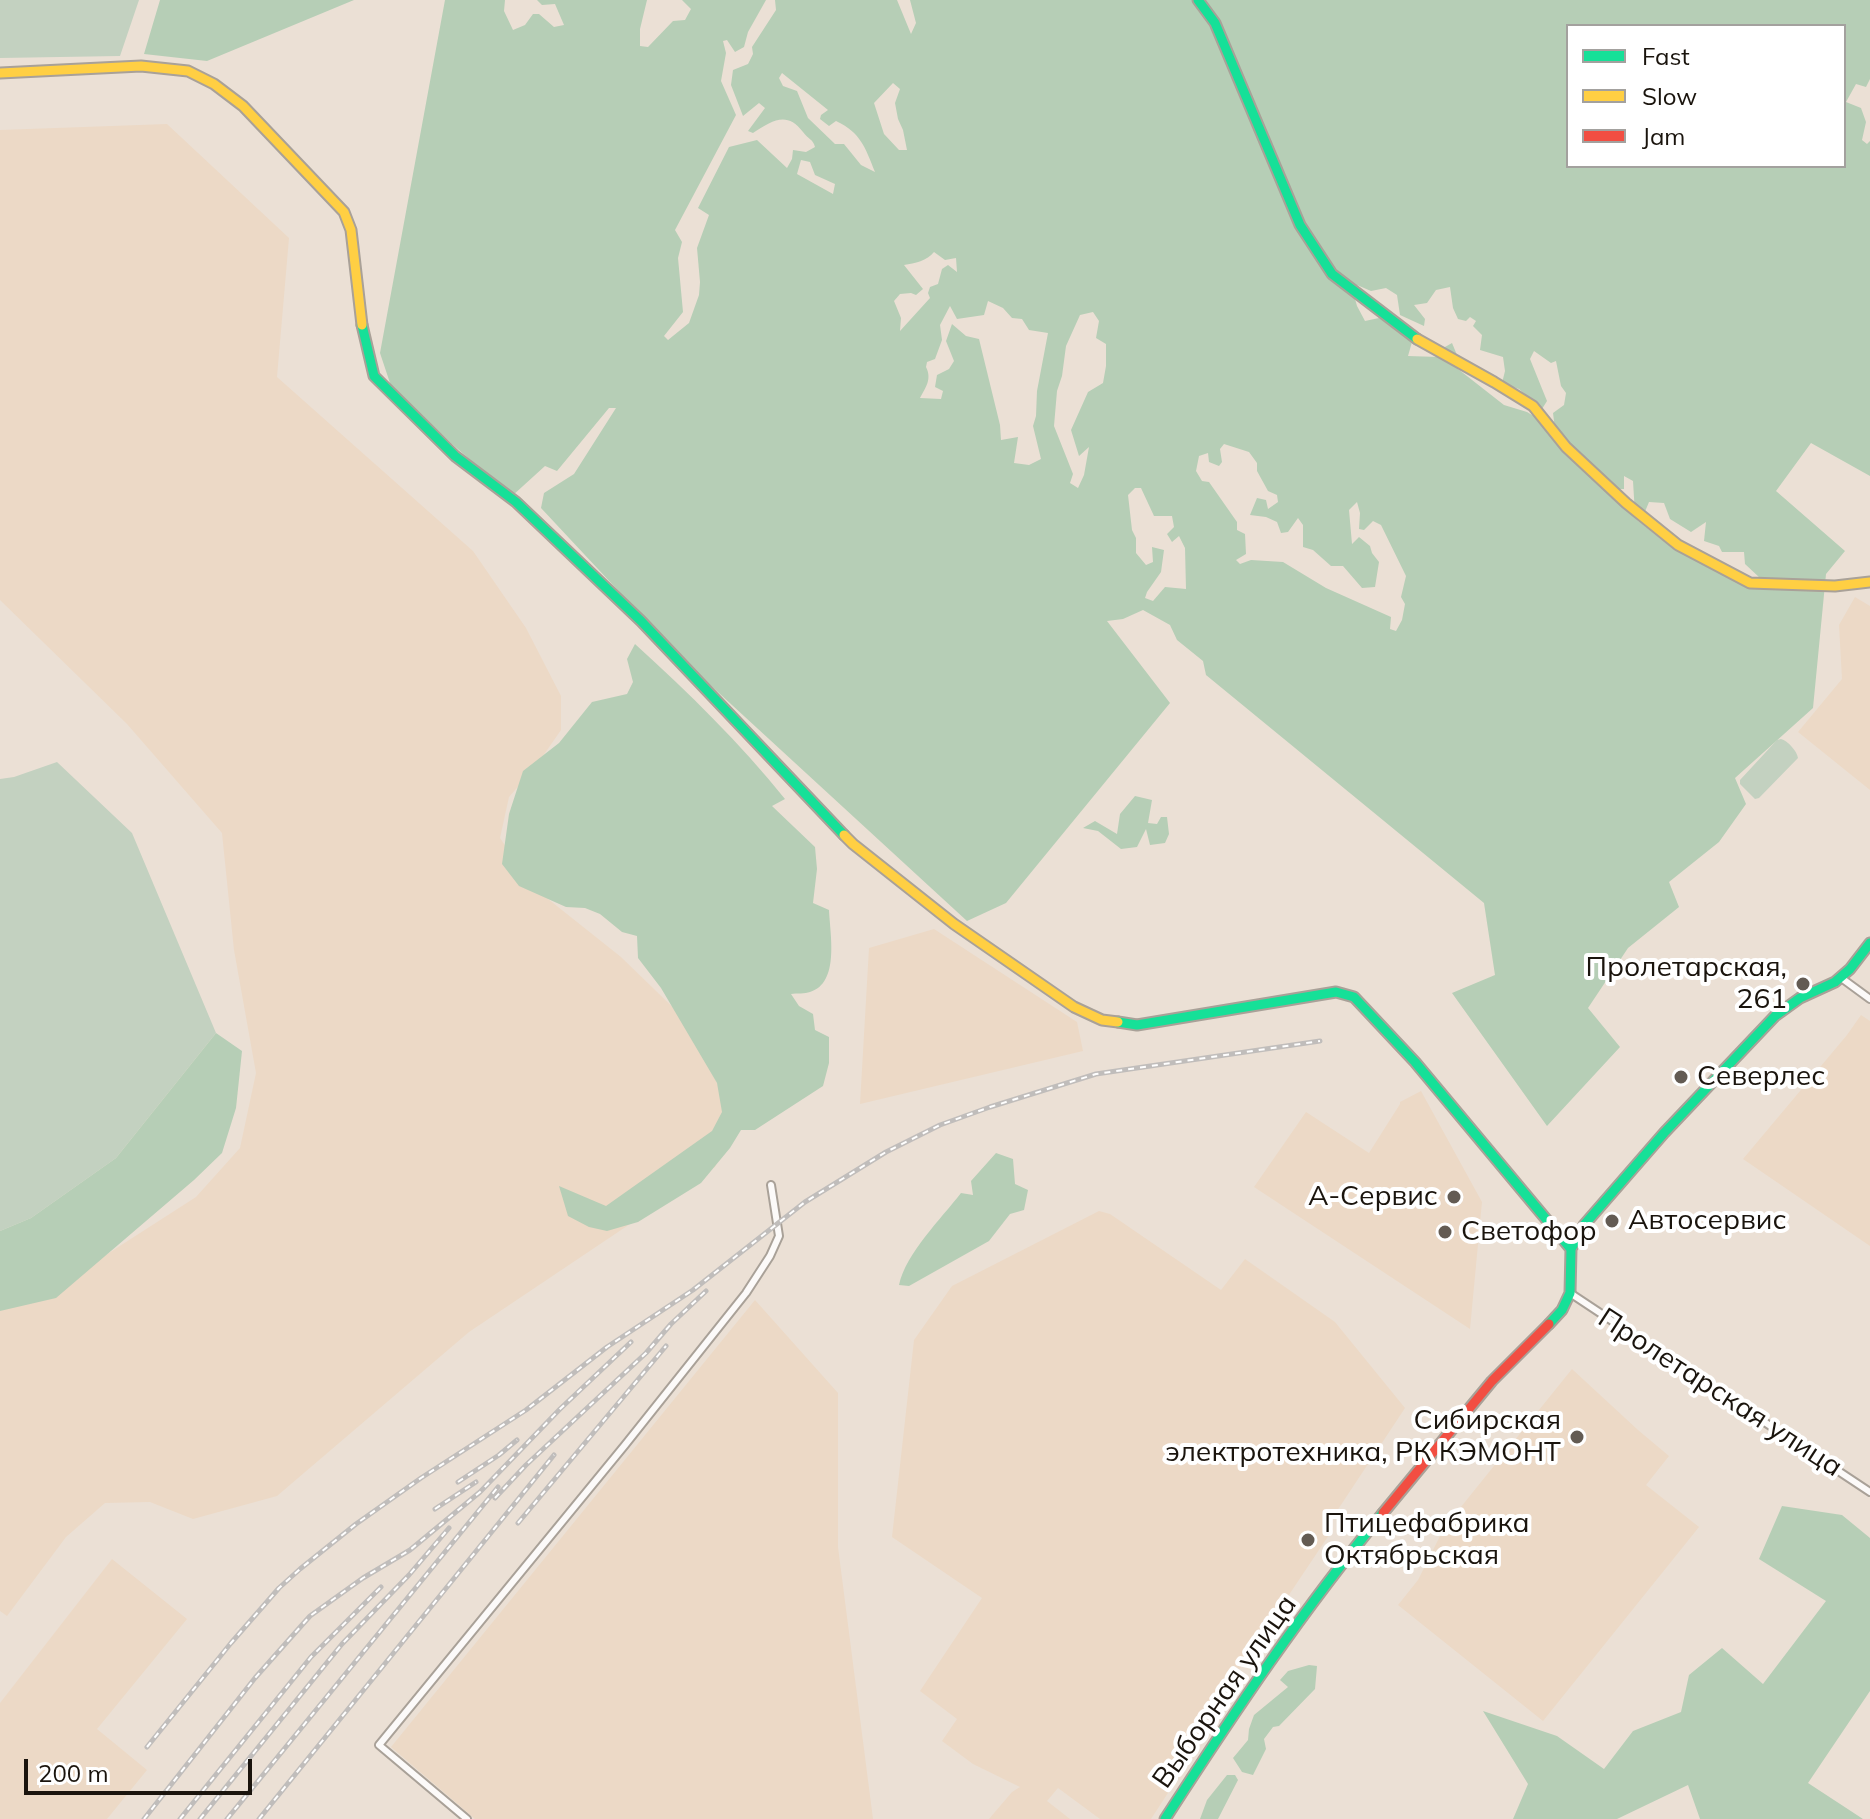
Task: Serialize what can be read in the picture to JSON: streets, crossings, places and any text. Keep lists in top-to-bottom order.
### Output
{
  "streets": {
    "street": ["Пролетарская улица", "Выборная улица"]
  },
  "crossings": [
    ["Пролетарская улица", "Выборная улица"]
  ],
  "places": [
    "Пролетарская, 261",
    "Северлес",
    "А-Сервис",
    "Автосервис",
    "Светофор",
    "Сибирская электротехника, РК КЭМОНТ",
    "Птицефабрика Октябрьская"
  ],
  "legend": ["Fast", "Slow", "Jam"],
  "scale_bar": "200 m"
}
